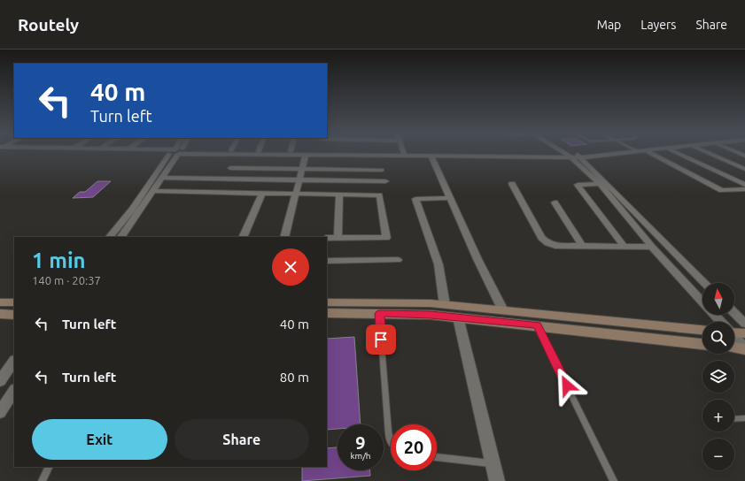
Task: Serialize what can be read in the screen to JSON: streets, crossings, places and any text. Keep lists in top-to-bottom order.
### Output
{
  "north": "top",
  "page": {
    "header": "Routely",
    "nav": ["Map", "Layers", "Share"],
    "turn": ["40 m", "Turn left"],
    "heading": ["1 min", "140 m · 20:37"],
    "map_buttons": ["+", "−"],
    "list": [
      {
        "name": "Turn left",
        "value": "40 m"
      },
      {
        "name": "Turn left",
        "value": "80 m"
      }
    ],
    "buttons": ["Exit", "Share"],
    "speed": "9 km/h",
    "limit": "20"
  }
}
